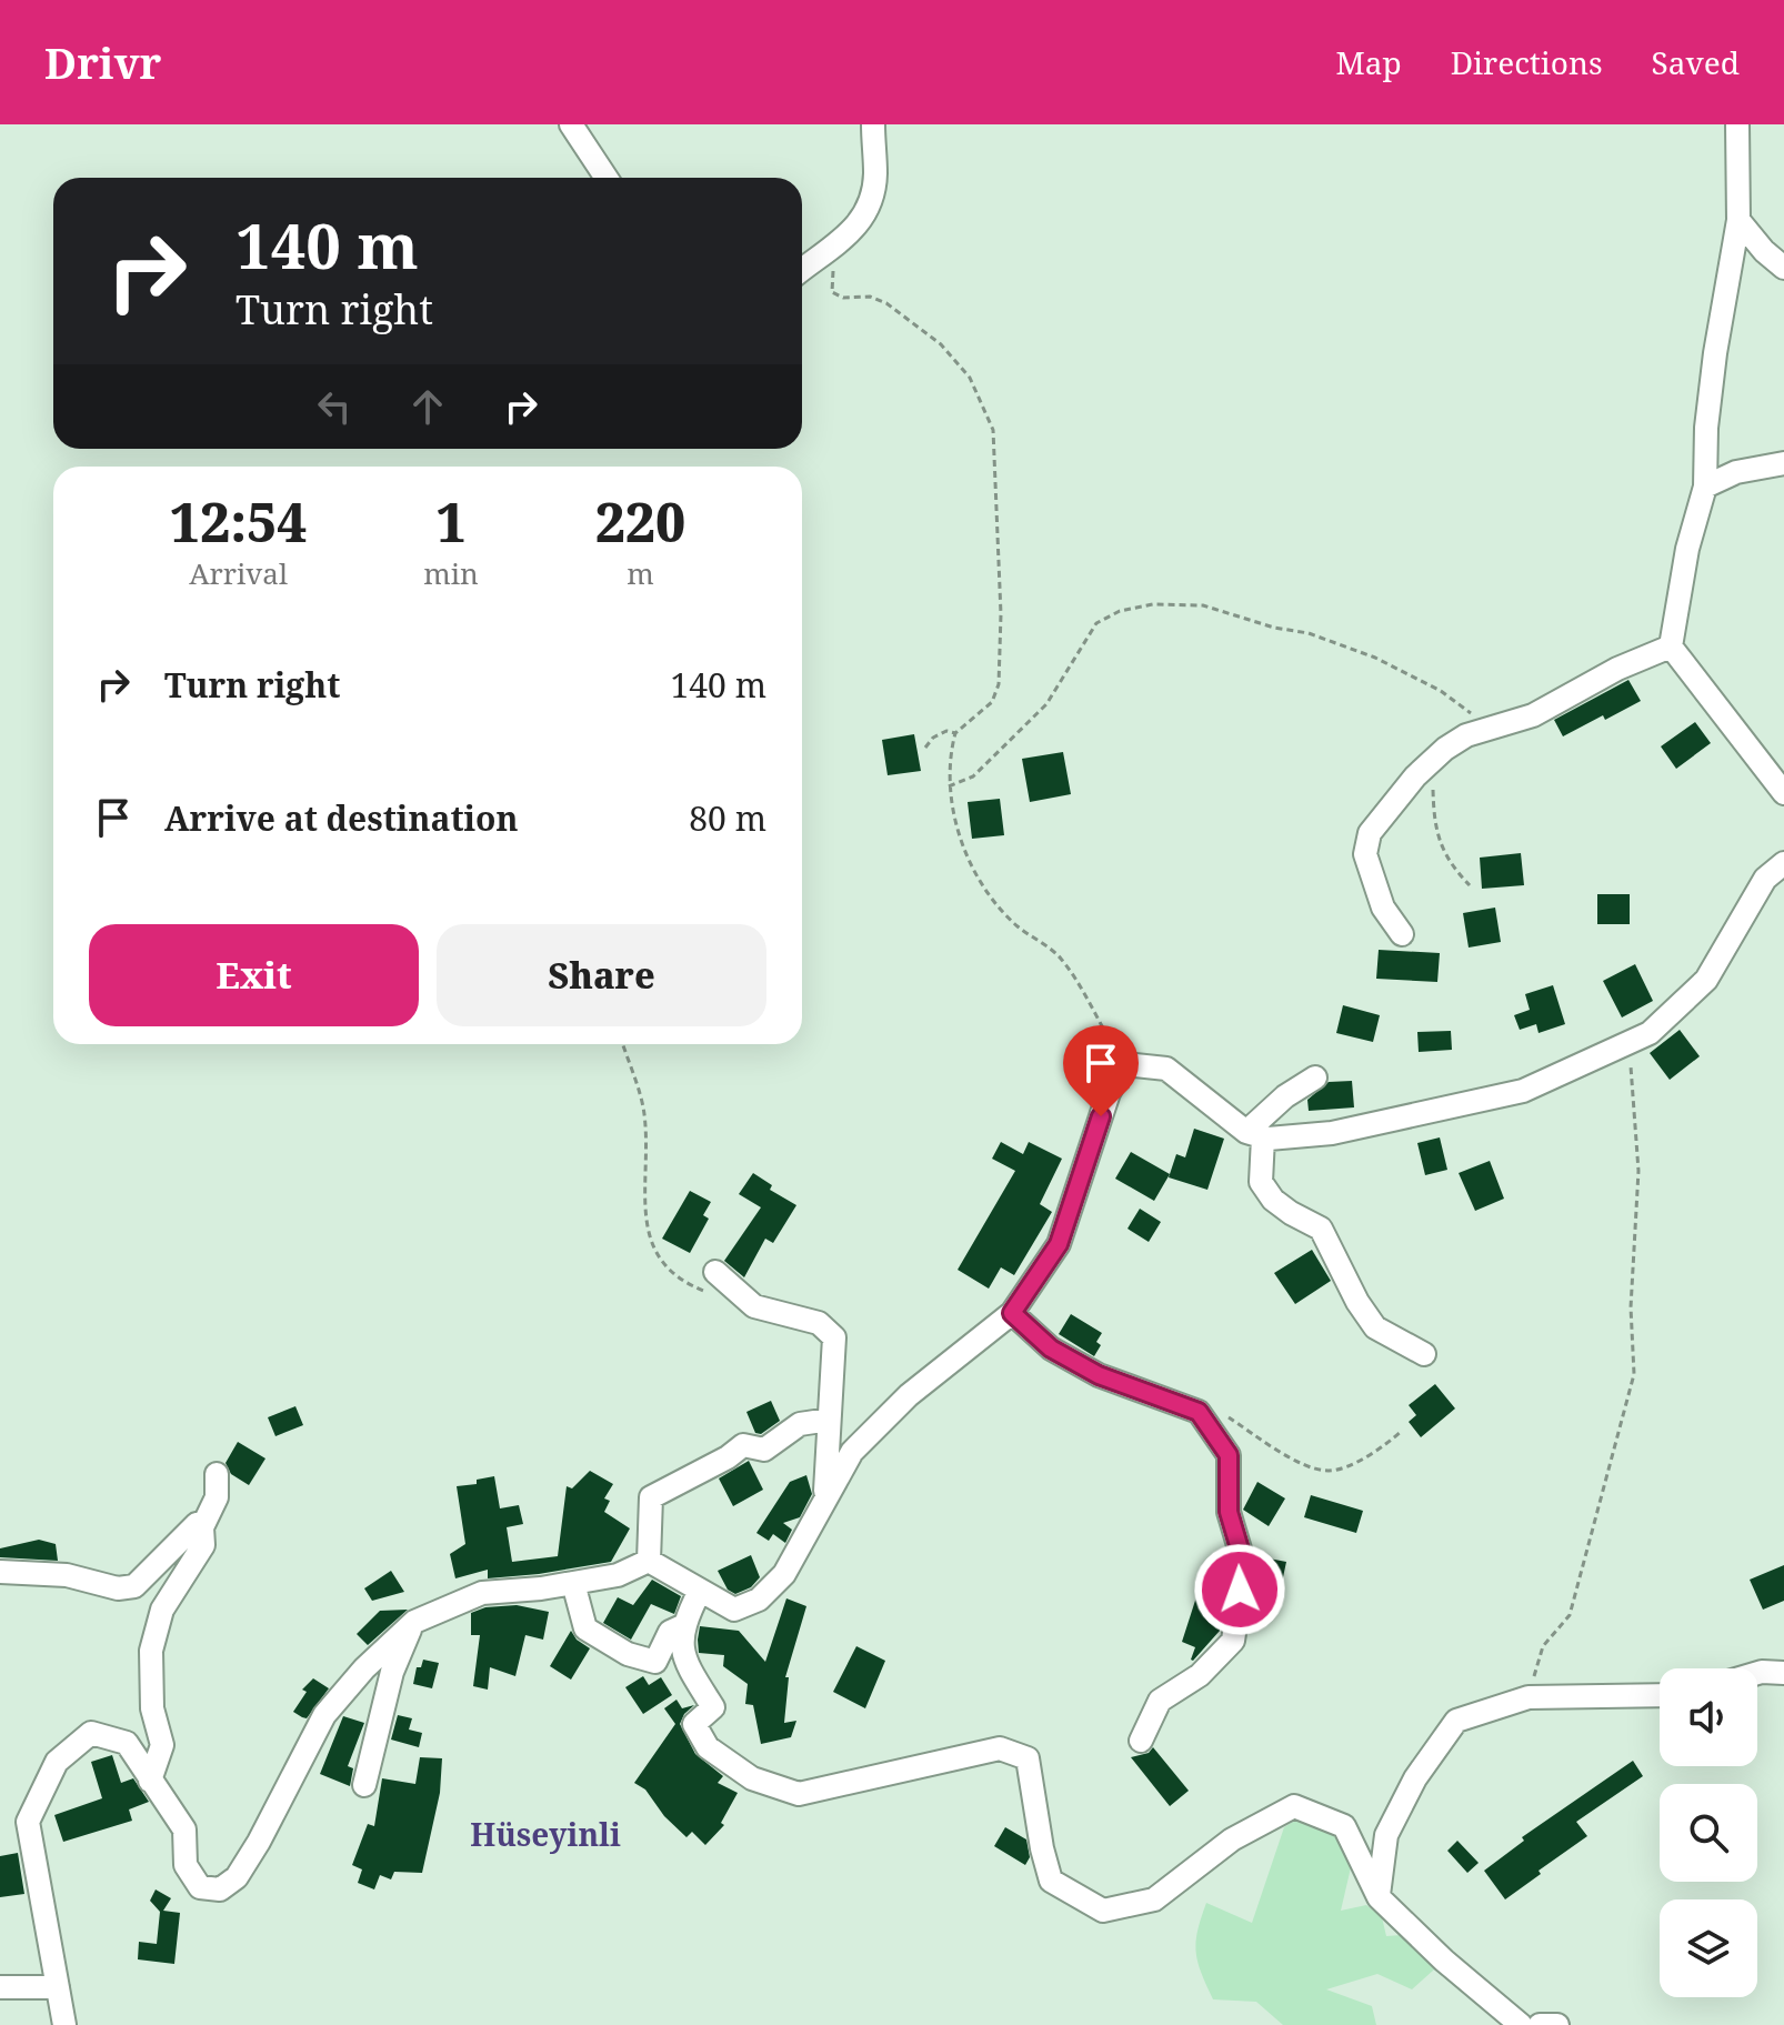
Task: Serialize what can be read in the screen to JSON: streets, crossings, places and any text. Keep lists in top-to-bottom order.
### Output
{
  "districts": ["Hüseyinli"],
  "page": {
    "header": "Drivr",
    "nav": ["Map", "Directions", "Saved"],
    "turn": ["140 m", "Turn right"],
    "eta": [
      "12:54",
      "Arrival",
      "1",
      "min",
      "220",
      "m"
    ],
    "list": [
      {
        "name": "Turn right",
        "value": "140 m"
      },
      {
        "name": "Arrive at destination",
        "value": "80 m"
      }
    ],
    "buttons": ["Exit", "Share"]
  }
}
